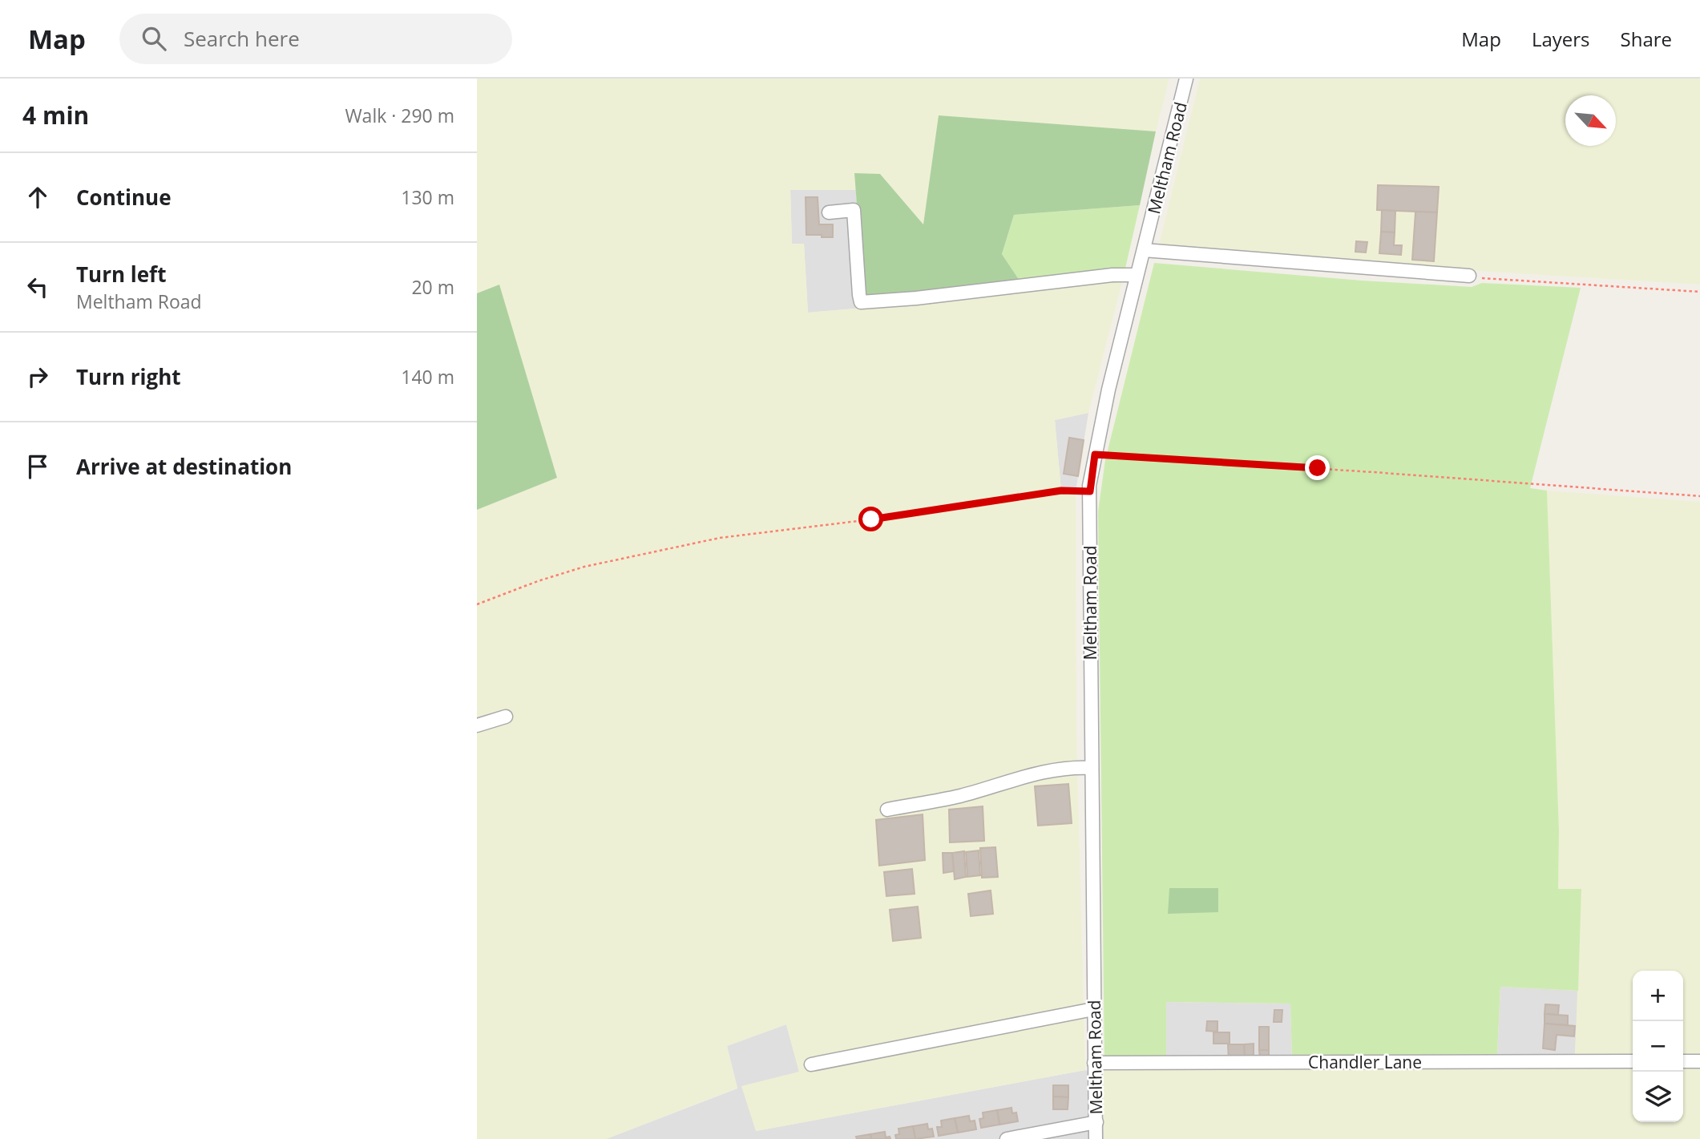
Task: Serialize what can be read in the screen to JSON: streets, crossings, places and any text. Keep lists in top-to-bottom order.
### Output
{
  "streets": {
    "street": ["Meltham Road", "Chandler Lane"]
  },
  "crossings": [
    ["Meltham Road", "Chandler Lane"]
  ],
  "north": "bottom right",
  "page": {
    "header": "Map",
    "search": "Search here",
    "nav": ["Map", "Layers", "Share"],
    "heading": ["4 min", "Walk · 290 m"],
    "list": [
      ["Continue", "130 m"],
      ["Turn left", "Meltham Road", "20 m"],
      ["Turn right", "140 m"],
      "Arrive at destination"
    ],
    "map_buttons": ["+", "−"]
  }
}
